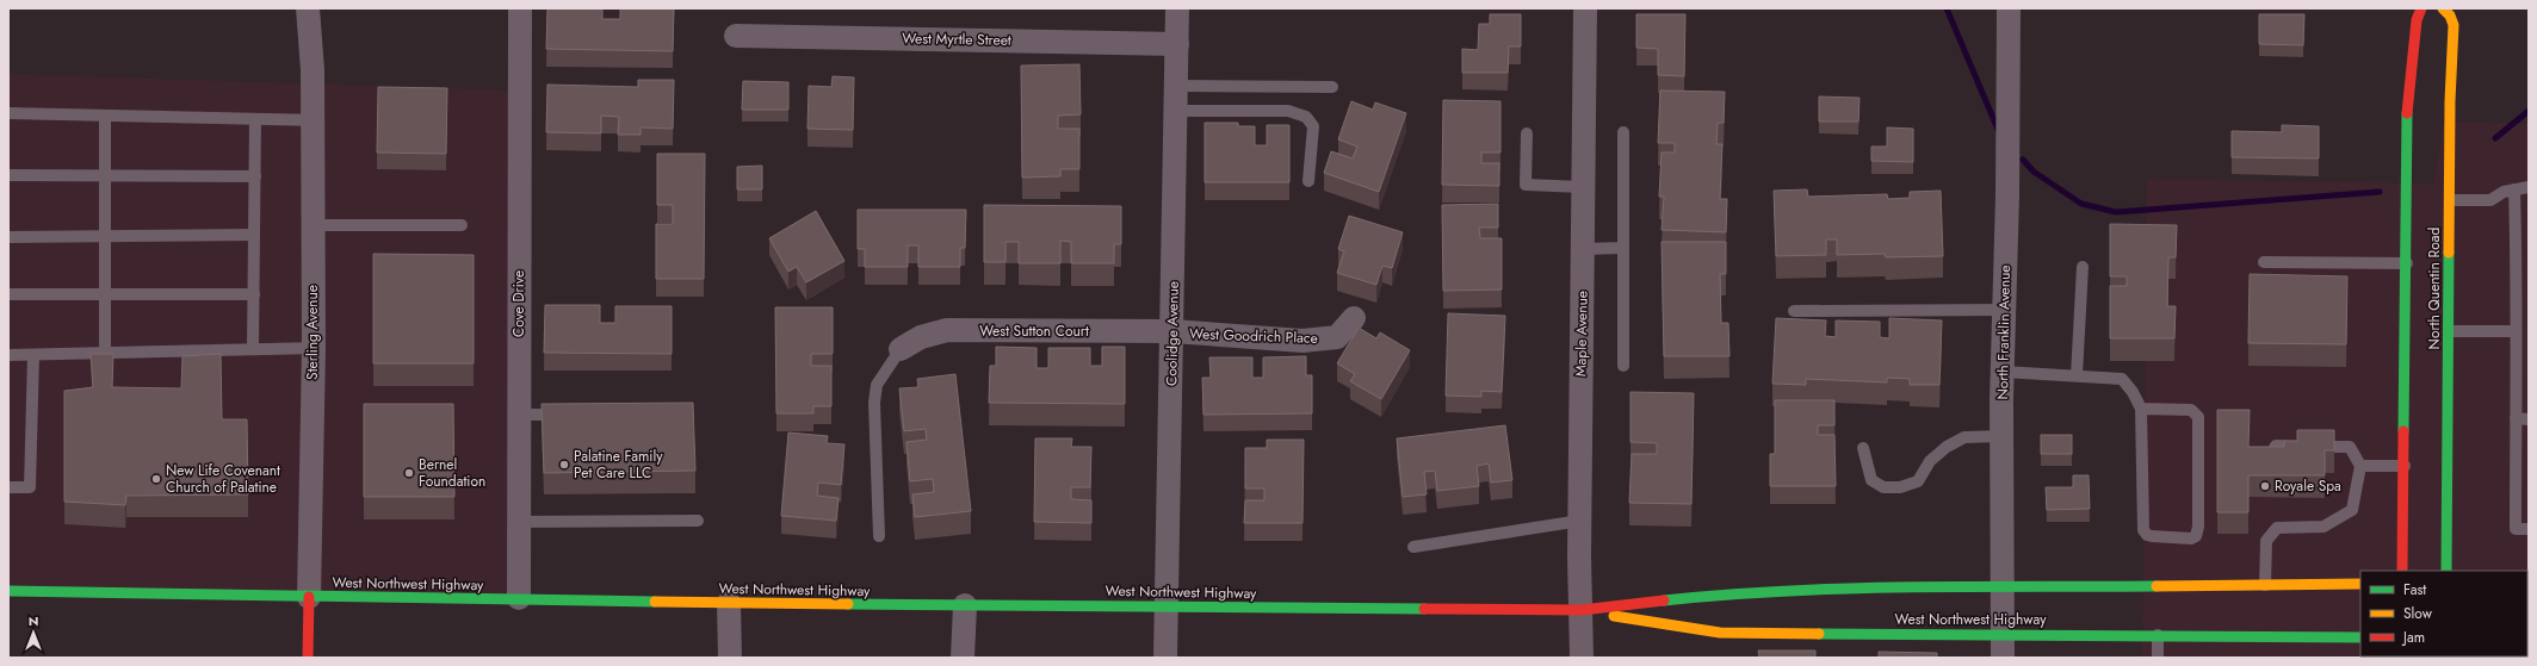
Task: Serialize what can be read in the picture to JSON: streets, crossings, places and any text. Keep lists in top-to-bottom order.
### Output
{
  "streets": {
    "main road": ["North Quentin Road", "Sterling Avenue", "West Northwest Highway"],
    "street": [
      "West Myrtle Street",
      "Cove Drive",
      "West Sutton Court",
      "North Franklin Avenue",
      "Coolidge Avenue",
      "Maple Avenue",
      "West Goodrich Place"
    ]
  },
  "crossings": [
    ["West Myrtle Street", "Coolidge Avenue"],
    ["Cove Drive", "West Northwest Highway"],
    ["West Sutton Court", "Coolidge Avenue"],
    ["West Sutton Court", "West Goodrich Place"],
    ["Sterling Avenue", "West Northwest Highway"],
    ["North Franklin Avenue", "West Northwest Highway"],
    ["Coolidge Avenue", "West Goodrich Place"],
    ["Coolidge Avenue", "West Northwest Highway"],
    ["Maple Avenue", "West Northwest Highway"]
  ],
  "places": [
    "Palatine Family Pet Care LLC",
    "Bernel Foundation",
    "New Life Covenant Church of Palatine",
    "Royale Spa"
  ],
  "legend": ["Fast", "Slow", "Jam"],
  "north": "top"
}
